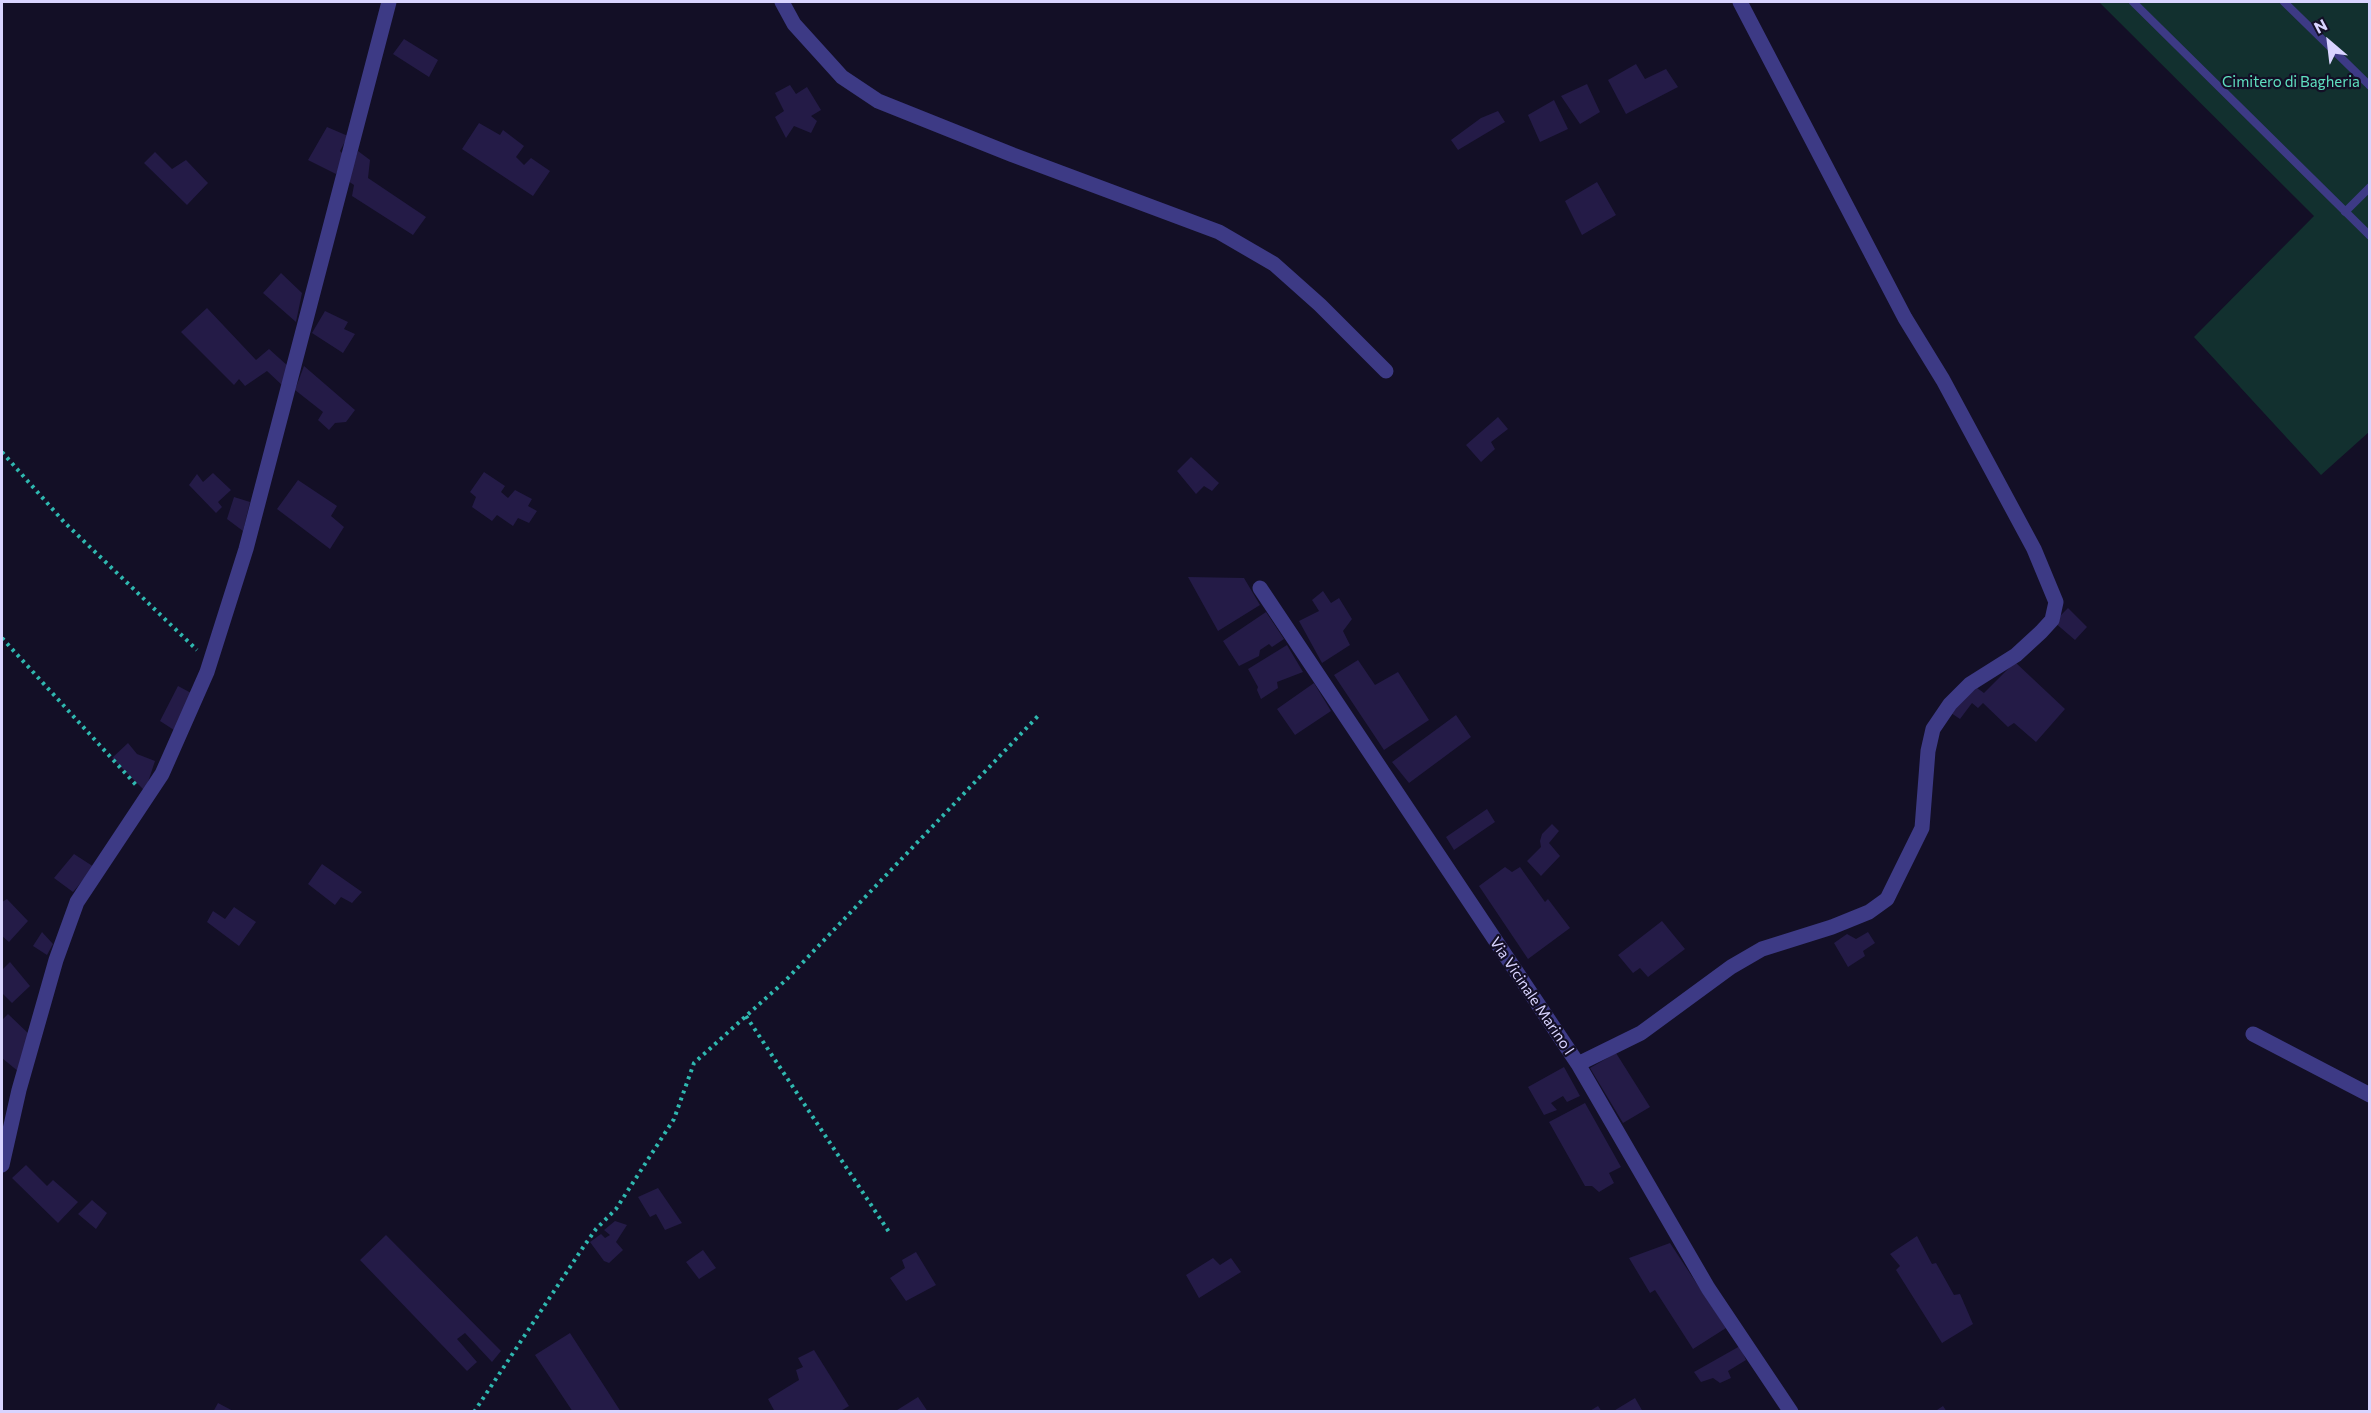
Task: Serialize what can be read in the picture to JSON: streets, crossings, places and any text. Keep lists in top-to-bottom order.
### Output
{
  "streets": {
    "street": ["Via Vicinale Marino I"]
  },
  "parks": ["Cimitero di Bagheria"],
  "north": "top left"
}
